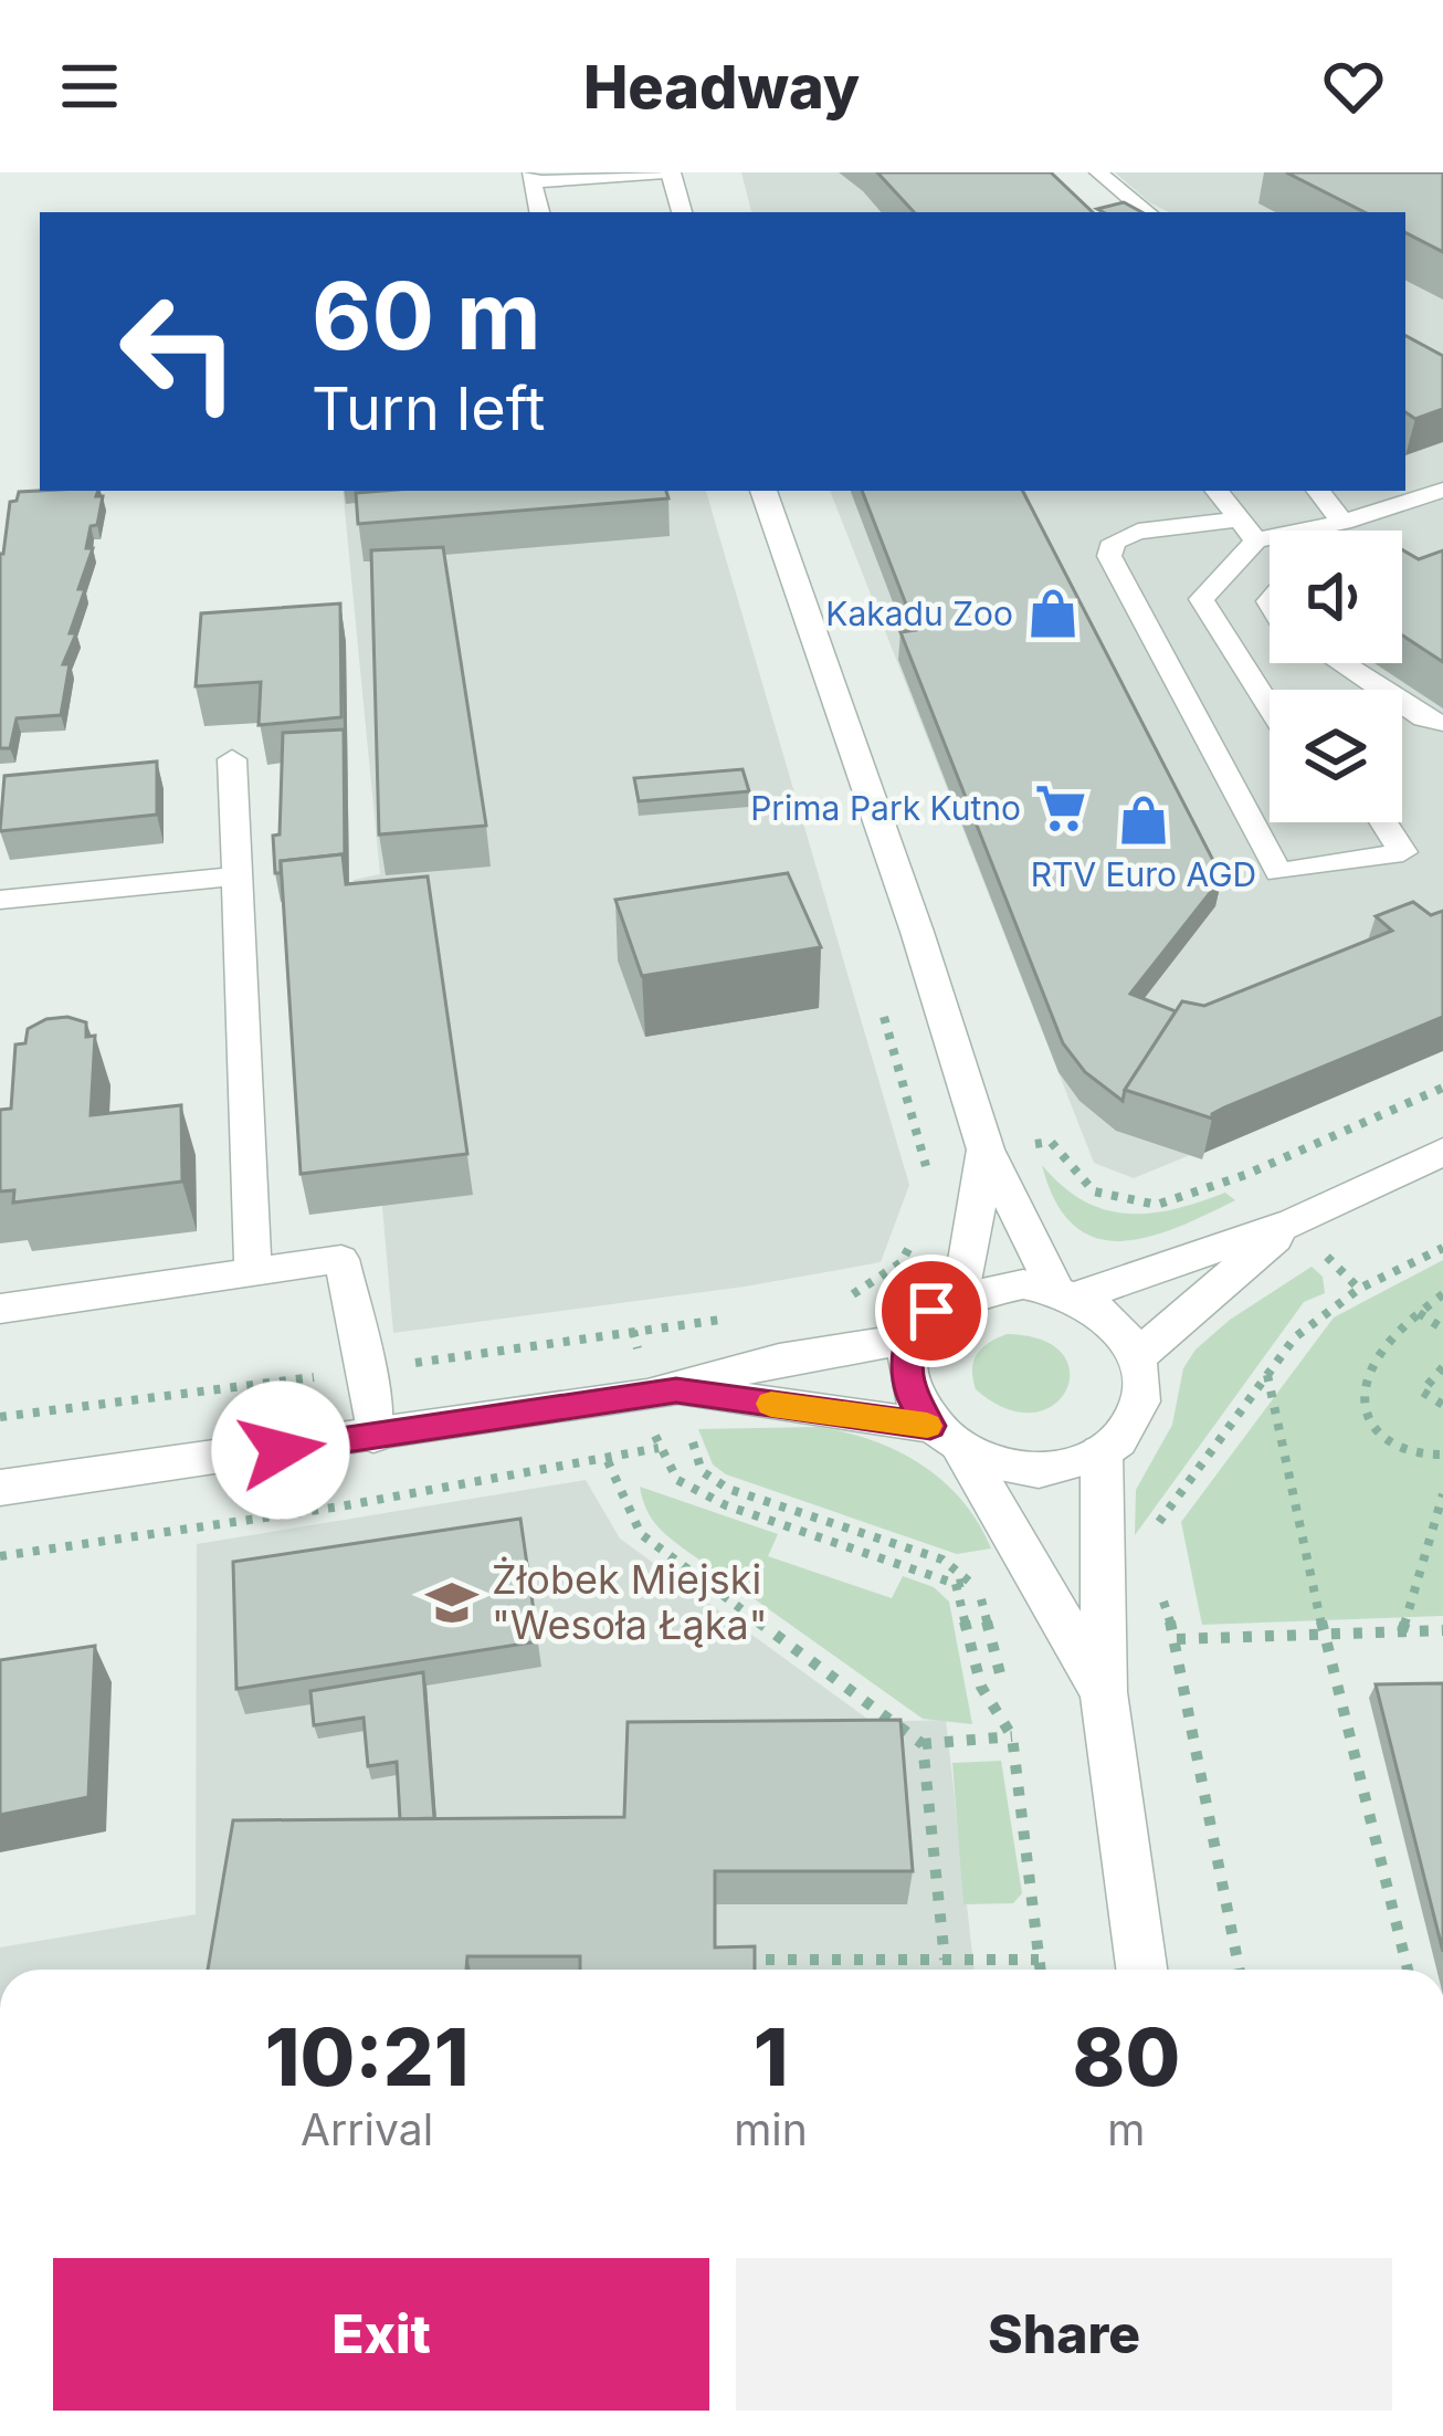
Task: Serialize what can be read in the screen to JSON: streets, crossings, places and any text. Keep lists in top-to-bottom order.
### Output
{
  "places": {
    "shop": ["Kakadu Zoo", "RTV Euro AGD"],
    "supermarket": ["Prima Park Kutno"],
    "school or university": ["Żłobek Miejski \"Wesoła Łąka\""]
  },
  "page": {
    "header": "Headway",
    "turn": ["60 m", "Turn left"],
    "eta": [
      "10:21",
      "Arrival",
      "1",
      "min",
      "80",
      "m"
    ],
    "buttons": ["Exit", "Share"]
  }
}
